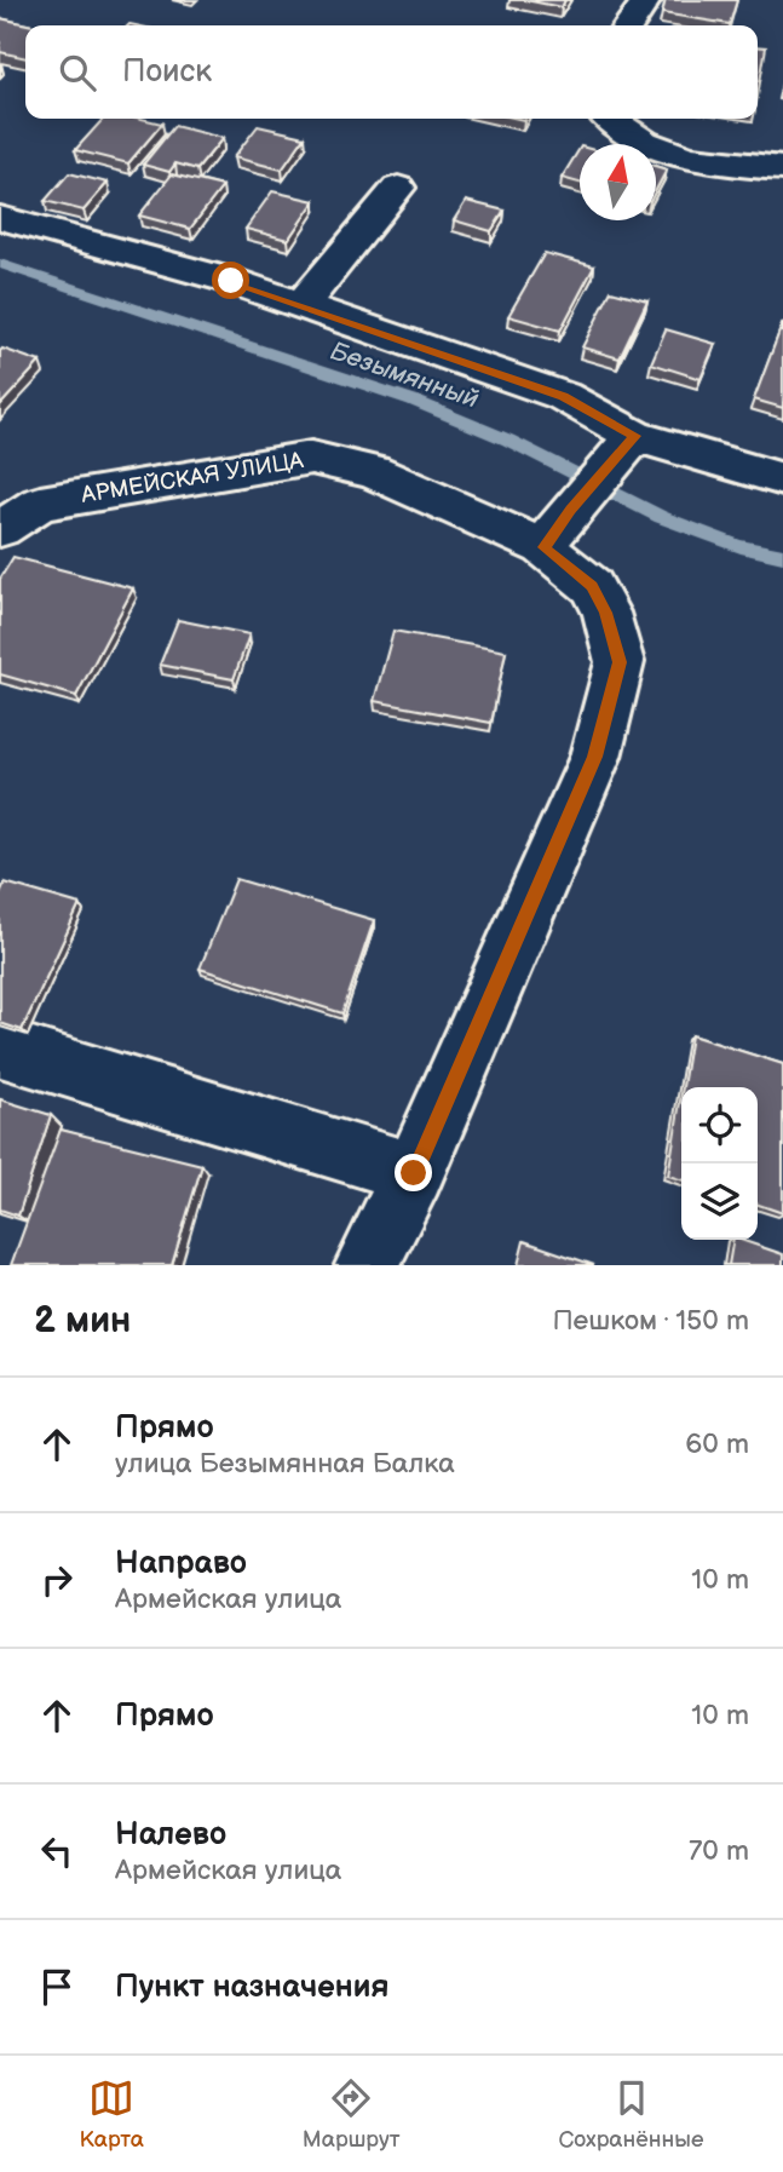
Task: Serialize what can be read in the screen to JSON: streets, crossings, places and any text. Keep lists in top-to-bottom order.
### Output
{
  "streets": {
    "street": ["АРМЕЙСКАЯ УЛИЦА"]
  },
  "water": ["Безымянный"],
  "north": "top",
  "page": {
    "search": "Поиск",
    "heading": ["2 мин", "Пешком · 150 m"],
    "list": [
      ["Прямо", "улица Безымянная Балка", "60 m"],
      ["Направо", "Армейская улица", "10 m"],
      ["Прямо", "10 m"],
      ["Налево", "Армейская улица", "70 m"],
      "Пункт назначения"
    ],
    "nav": ["Карта", "Маршрут", "Сохранённые"]
  }
}
